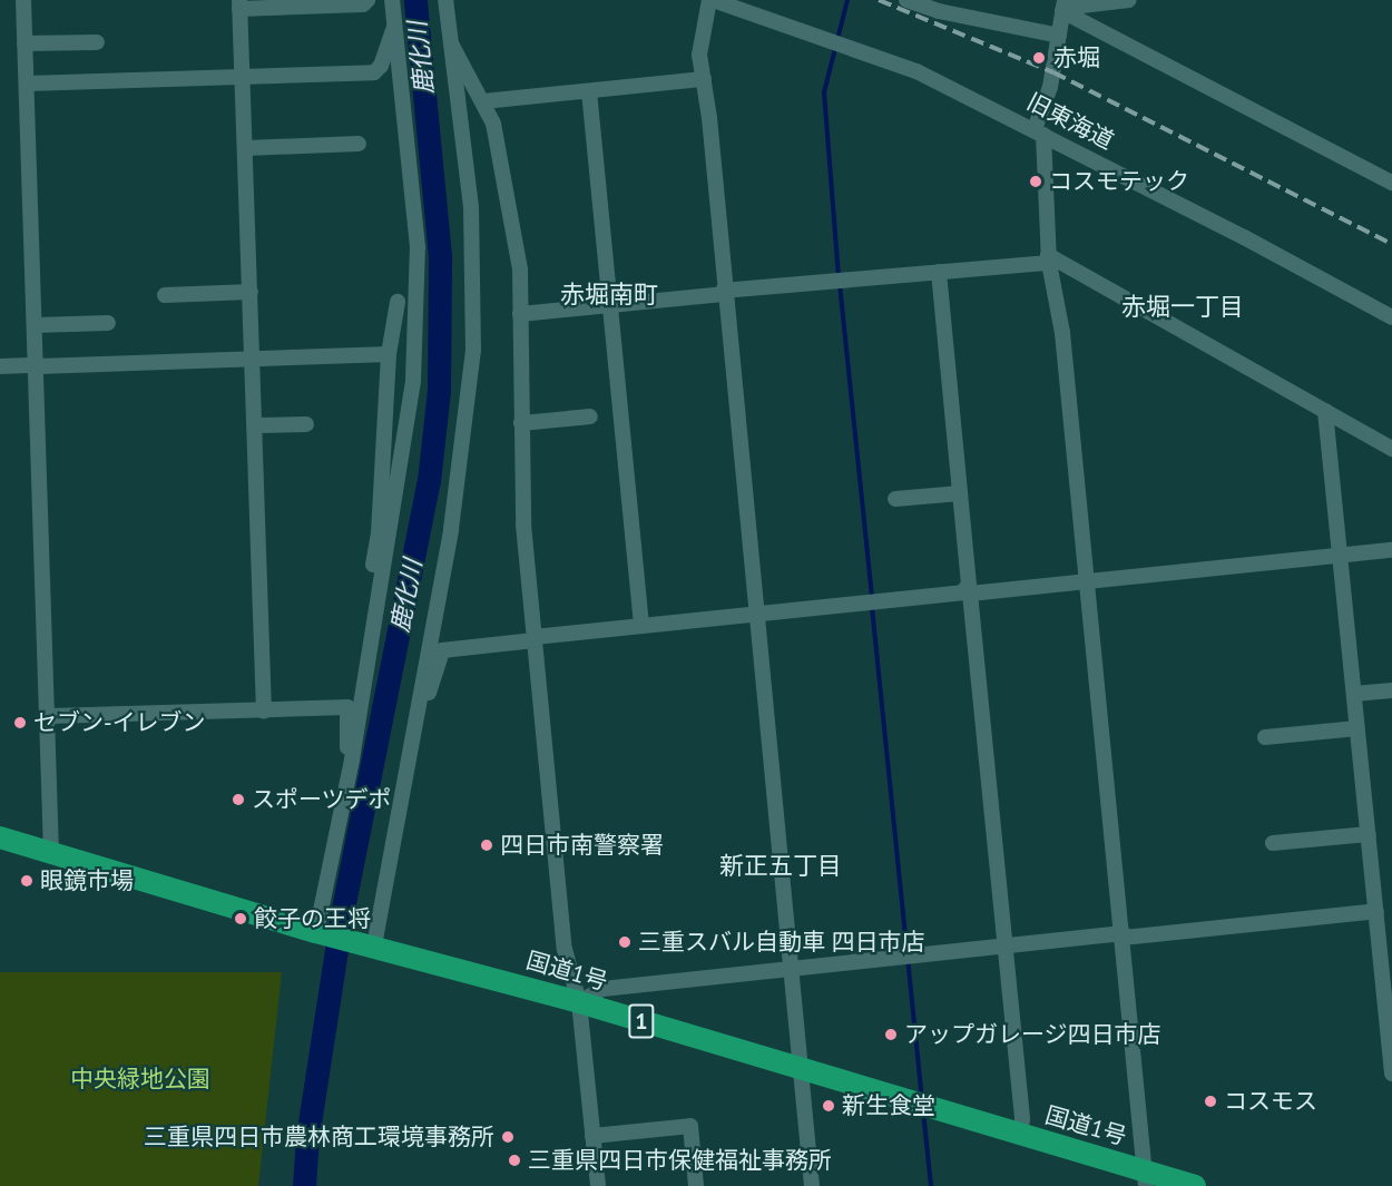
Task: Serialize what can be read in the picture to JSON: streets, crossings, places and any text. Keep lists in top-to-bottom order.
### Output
{
  "streets": {
    "highway": ["国道1号", "1"],
    "street": ["旧東海道"]
  },
  "districts": ["赤堀南町", "赤堀一丁目", "新正五丁目"],
  "water": ["鹿化川"],
  "parks": ["中央緑地公園"],
  "places": [
    "赤堀",
    "コスモテック",
    "セブン-イレブン",
    "スポーツデポ",
    "四日市南警察署",
    "眼鏡市場",
    "餃子の王将",
    "三重スバル自動車 四日市店",
    "アップガレージ四日市店",
    "コスモス",
    "新生食堂",
    "三重県四日市農林商工環境事務所",
    "三重県四日市保健福祉事務所"
  ]
}
